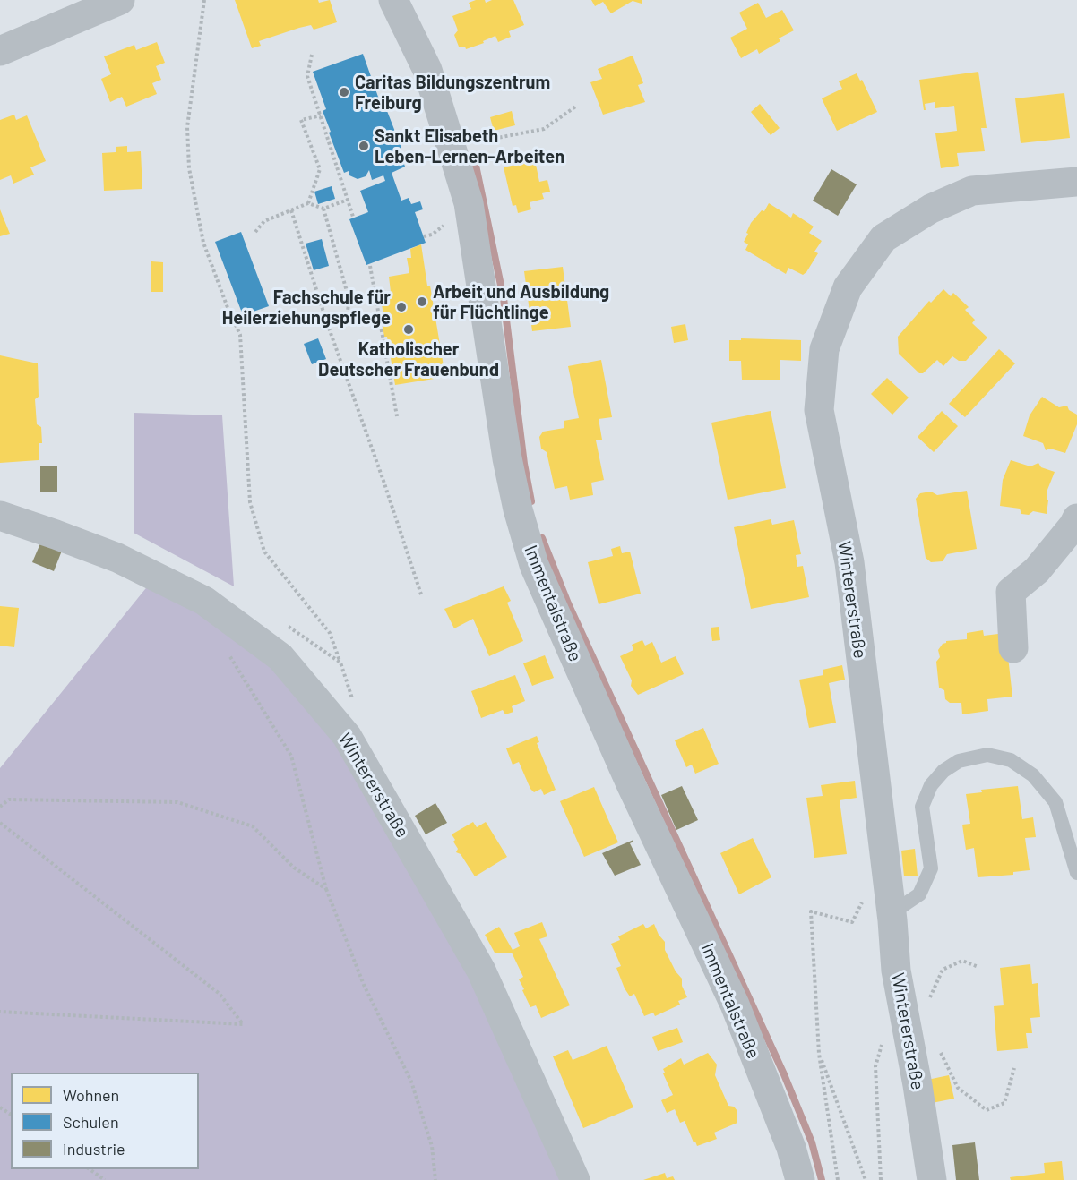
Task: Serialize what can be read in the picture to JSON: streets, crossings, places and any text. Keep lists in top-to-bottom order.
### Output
{
  "streets": {
    "street": ["Wintererstraße", "Immentalstraße"]
  },
  "places": [
    "Caritas Bildungszentrum Freiburg",
    "Sankt Elisabeth Leben-Lernen-Arbeiten",
    "Arbeit und Ausbildung für Flüchtlinge",
    "Fachschule für Heilerziehungspflege",
    "Katholischer Deutscher Frauenbund"
  ],
  "legend": ["Wohnen", "Schulen", "Industrie"]
}
